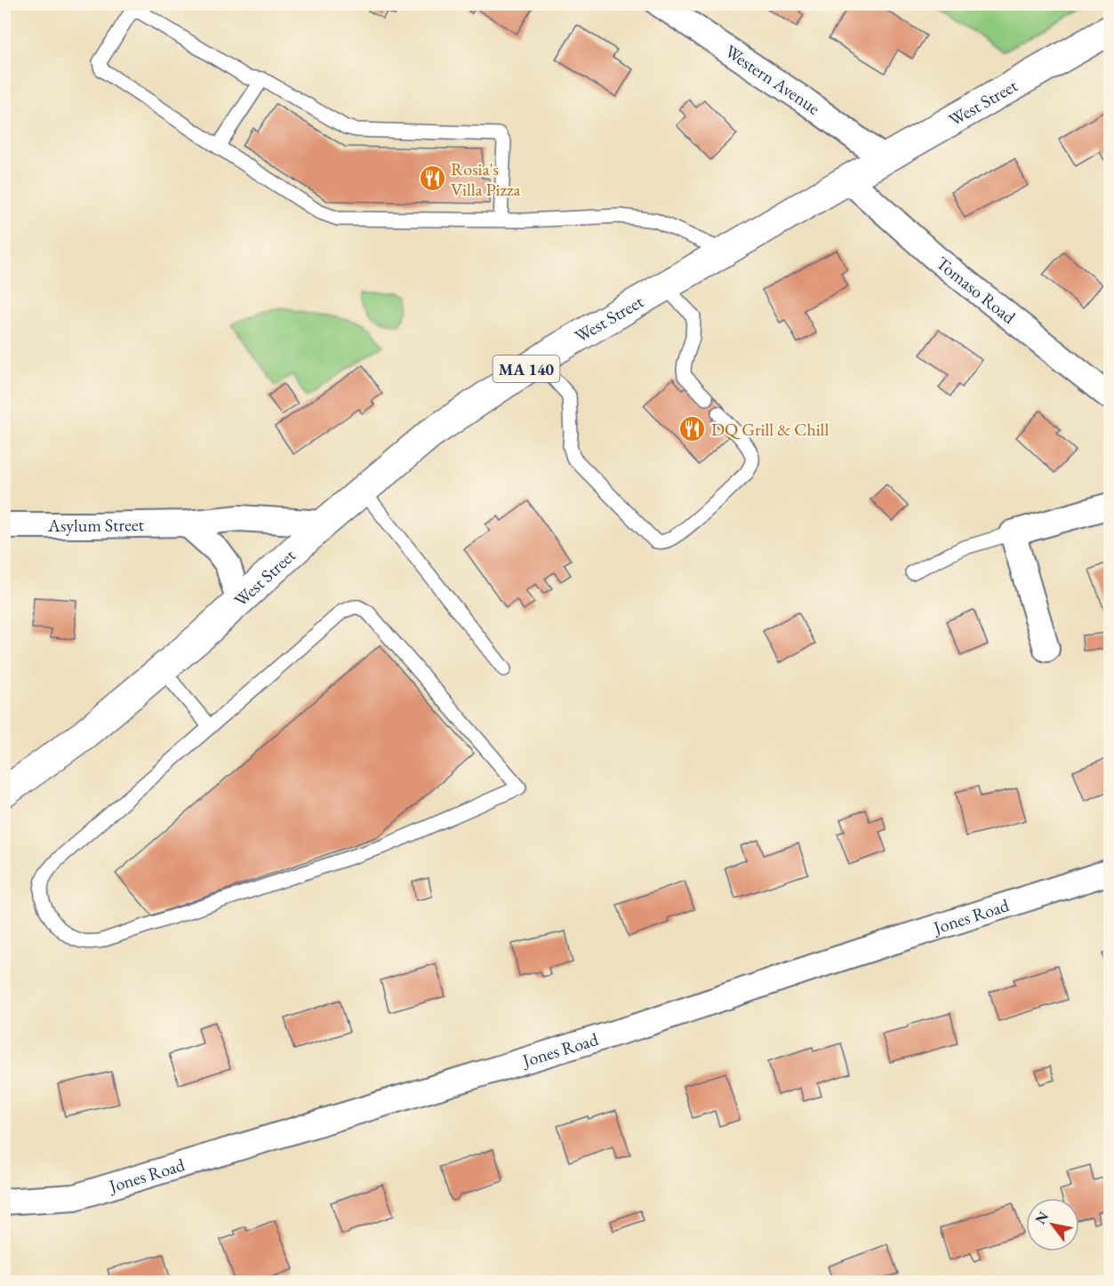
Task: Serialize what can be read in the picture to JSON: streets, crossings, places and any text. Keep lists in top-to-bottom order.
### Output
{
  "streets": {
    "main road": ["West Street", "MA 140"],
    "street": [
      "Western Avenue",
      "Tomaso Road",
      "Asylum Street",
      "Jones Road"
    ]
  },
  "crossings": [
    ["Western Avenue", "West Street"],
    ["West Street", "Tomaso Road"],
    ["West Street", "Asylum Street"]
  ],
  "places": {
    "restaurant": ["Rosia's Villa Pizza", "DQ Grill & Chill"]
  },
  "north": "top left"
}
